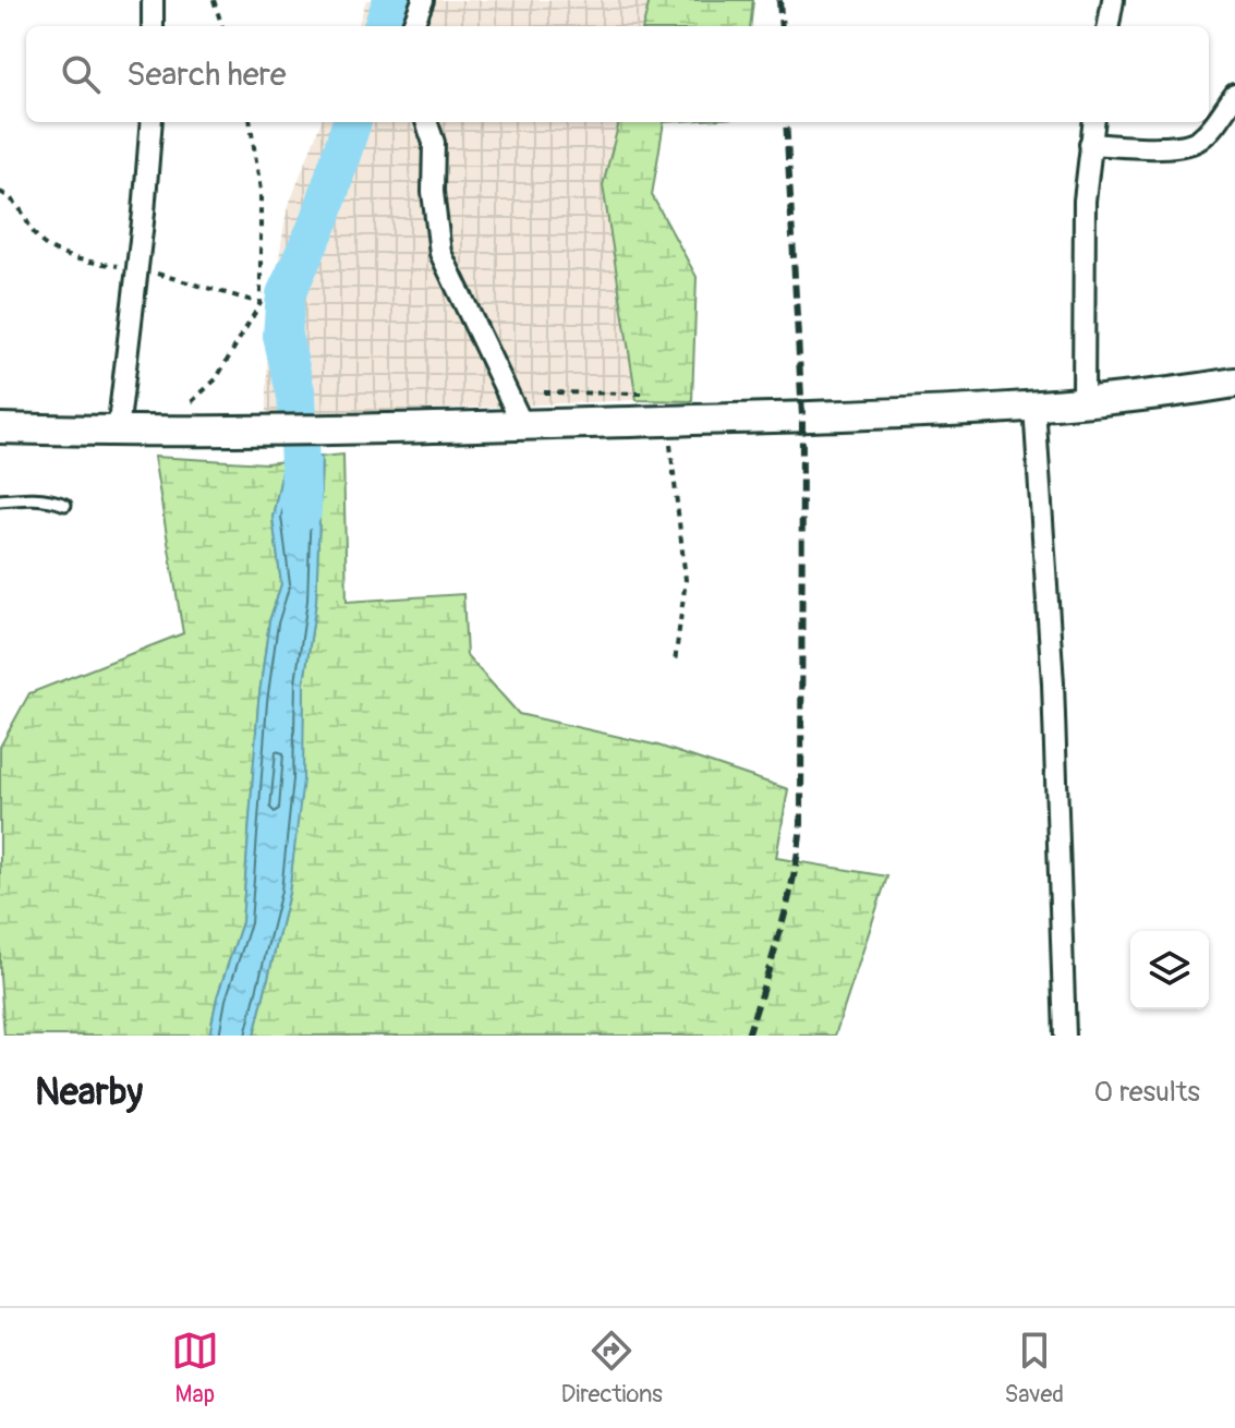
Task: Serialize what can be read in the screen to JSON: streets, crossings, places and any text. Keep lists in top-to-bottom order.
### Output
{
  "page": {
    "search": "Search here",
    "heading": ["Nearby", "0 results"],
    "nav": ["Map", "Directions", "Saved"]
  }
}
